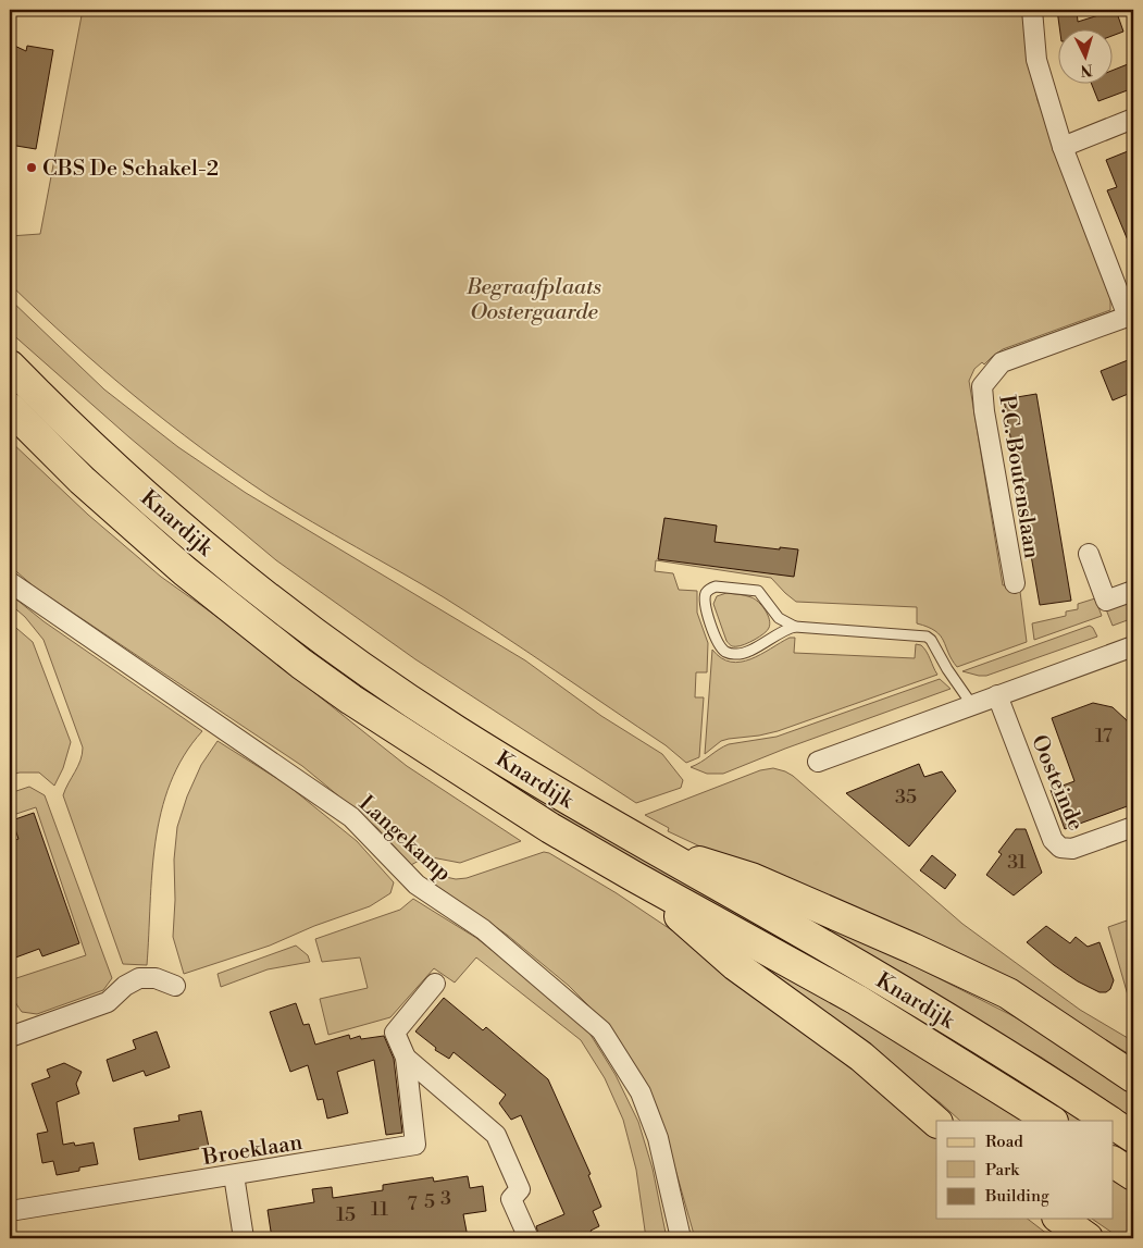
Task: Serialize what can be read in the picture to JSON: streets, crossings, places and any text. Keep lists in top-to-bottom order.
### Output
{
  "streets": {
    "main road": ["Knardijk"],
    "street": [
      "P.C. Boutenslaan",
      "Oosteinde",
      "Langekamp",
      "Broeklaan"
    ]
  },
  "parks": ["Begraafplaats Oostergaarde"],
  "places": ["CBS De Schakel-2"],
  "house_numbers": [
    "17",
    "35",
    "31",
    "3",
    "5",
    "7",
    "11",
    "15"
  ],
  "legend": ["Road", "Park", "Building"],
  "north": "bottom"
}
